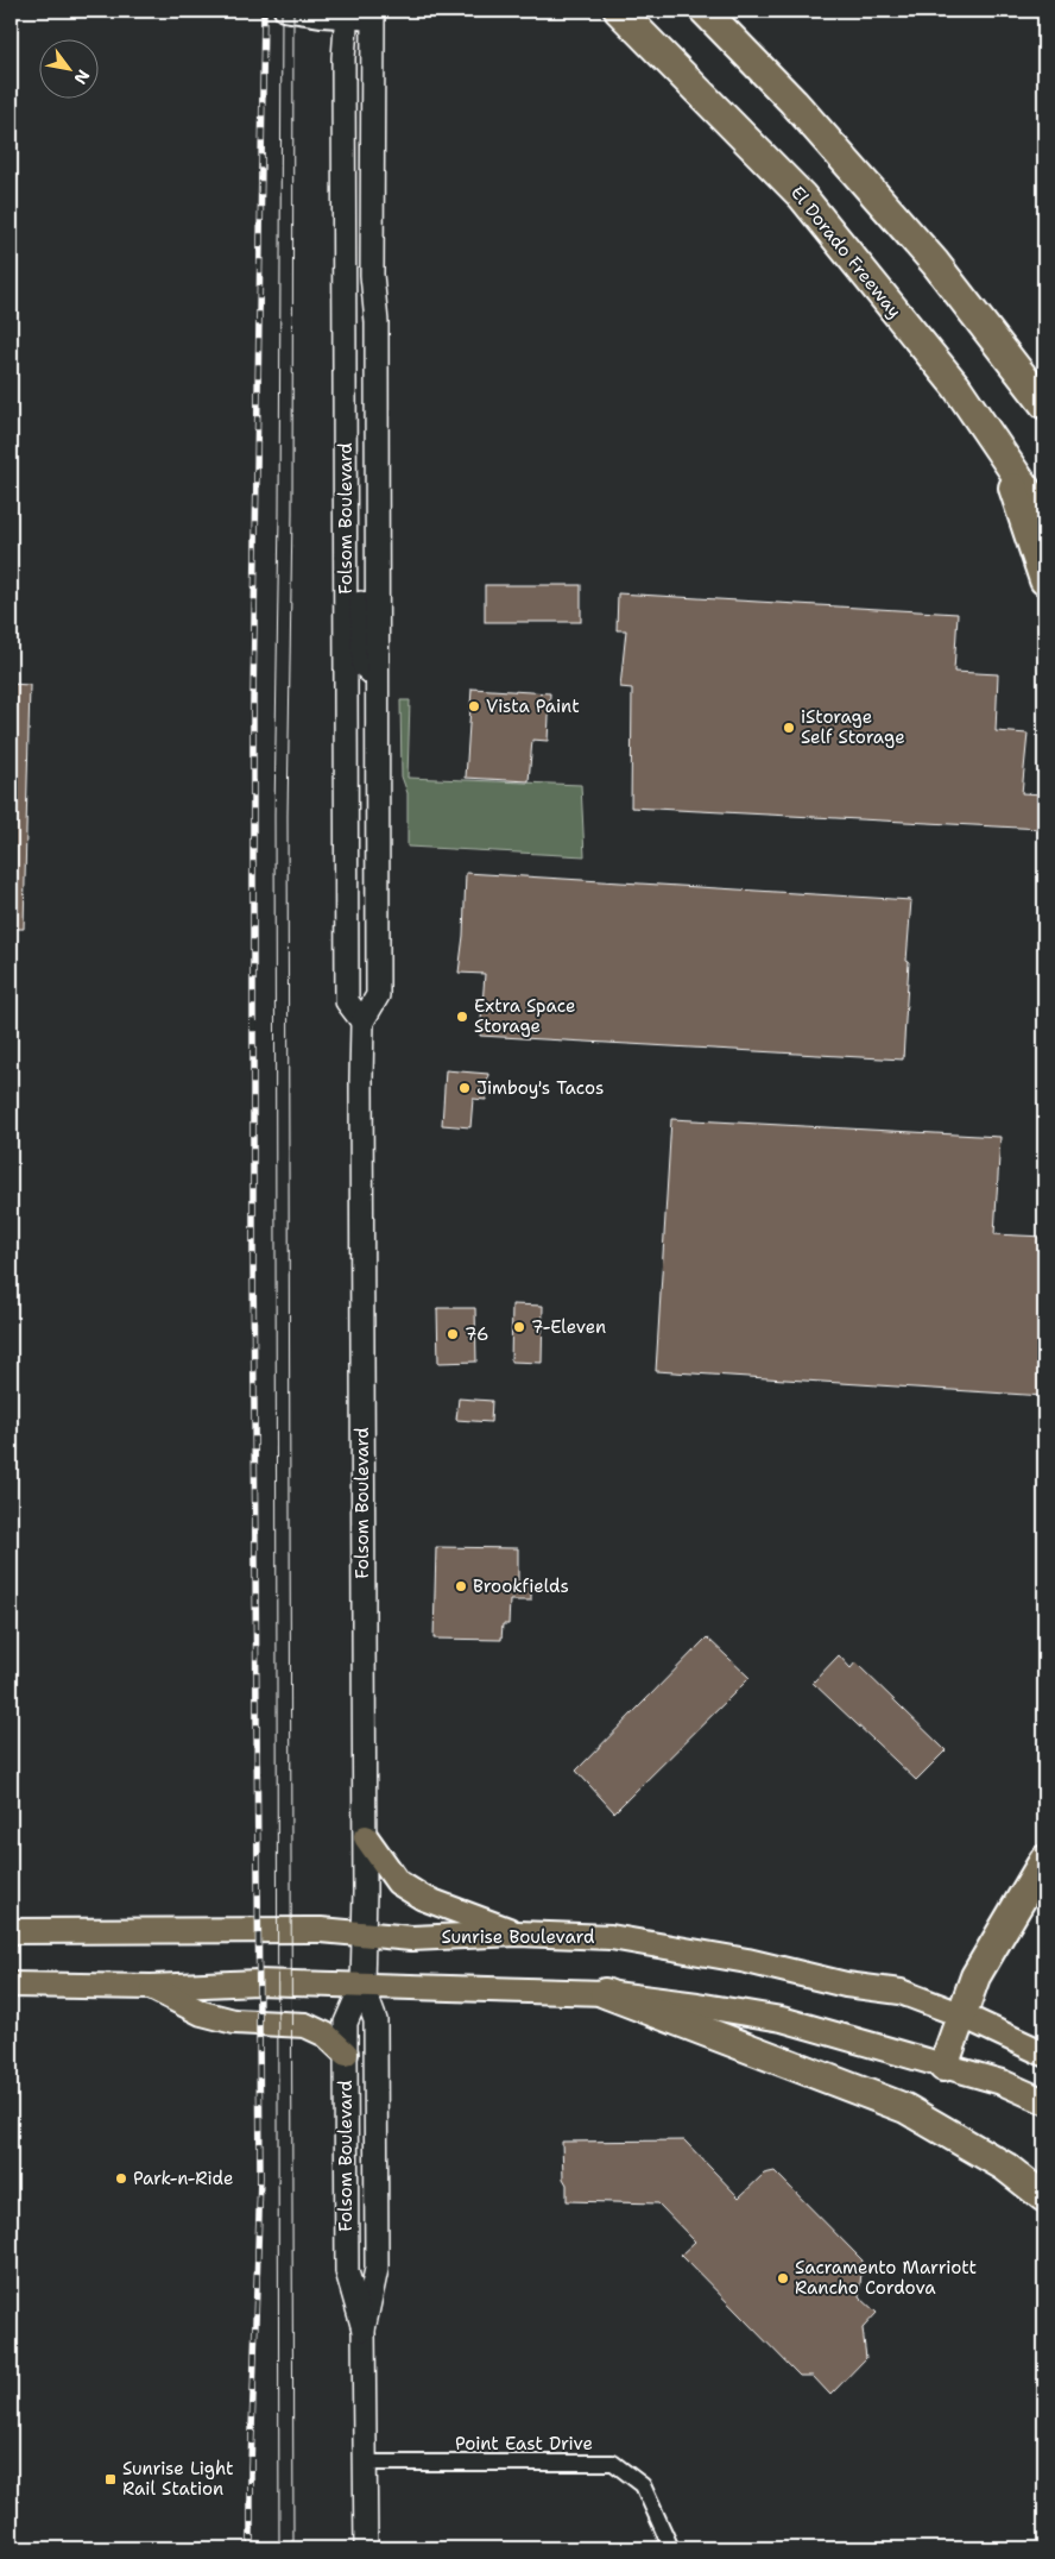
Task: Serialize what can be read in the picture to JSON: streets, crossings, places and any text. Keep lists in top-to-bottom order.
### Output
{
  "streets": {
    "highway": ["El Dorado Freeway"],
    "main road": ["Folsom Boulevard", "Sunrise Boulevard"],
    "street": ["Point East Drive"]
  },
  "crossings": [
    ["Folsom Boulevard", "Sunrise Boulevard"],
    ["Folsom Boulevard", "Point East Drive"]
  ],
  "places": {
    "other": [
      "Vista Paint",
      "iStorage Self Storage",
      "Extra Space Storage",
      "Jimboy's Tacos",
      "7-Eleven",
      "76",
      "Brookfields",
      "Park-n-Ride",
      "Sacramento Marriott Rancho Cordova"
    ],
    "transit": ["Sunrise Light Rail Station"]
  },
  "north": "bottom right"
}
